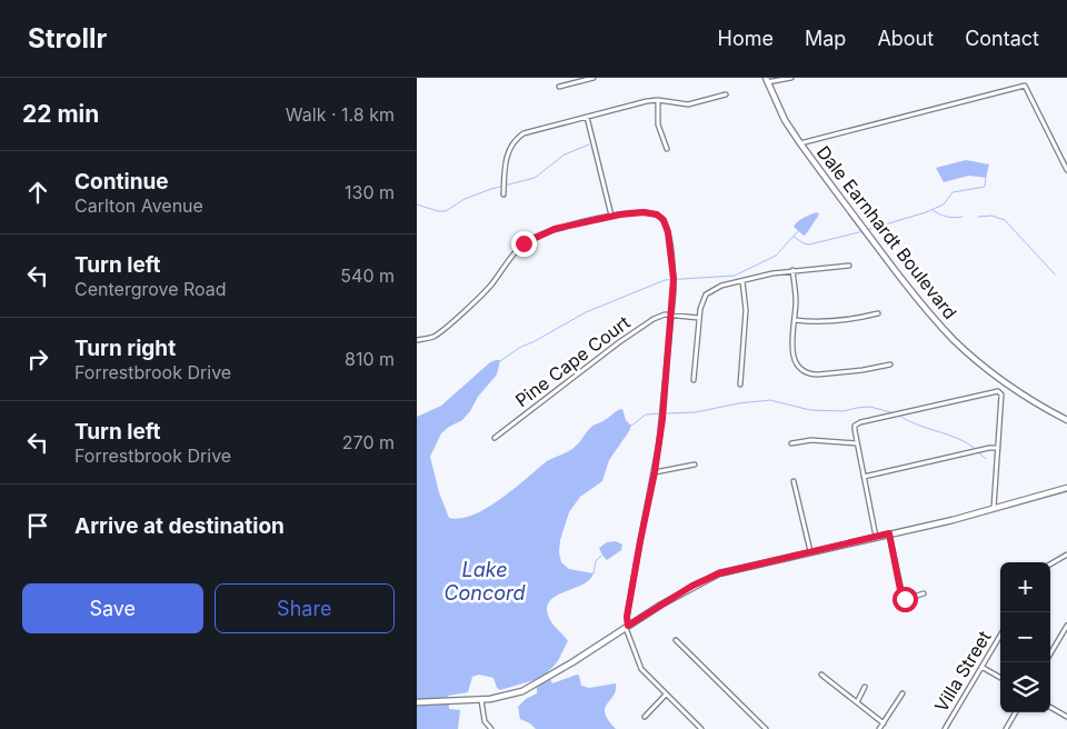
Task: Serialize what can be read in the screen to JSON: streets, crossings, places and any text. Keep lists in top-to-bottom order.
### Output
{
  "streets": {
    "street": ["Dale Earnhardt Boulevard", "Pine Cape Court", "Villa Street"]
  },
  "water": ["Lake Concord"],
  "page": {
    "header": "Strollr",
    "nav": [
      "Home",
      "Map",
      "About",
      "Contact"
    ],
    "heading": ["22 min", "Walk · 1.8 km"],
    "list": [
      ["Continue", "Carlton Avenue", "130 m"],
      ["Turn left", "Centergrove Road", "540 m"],
      ["Turn right", "Forrestbrook Drive", "810 m"],
      ["Turn left", "Forrestbrook Drive", "270 m"],
      "Arrive at destination"
    ],
    "map_buttons": ["+", "−"],
    "buttons": ["Save", "Share"]
  }
}
